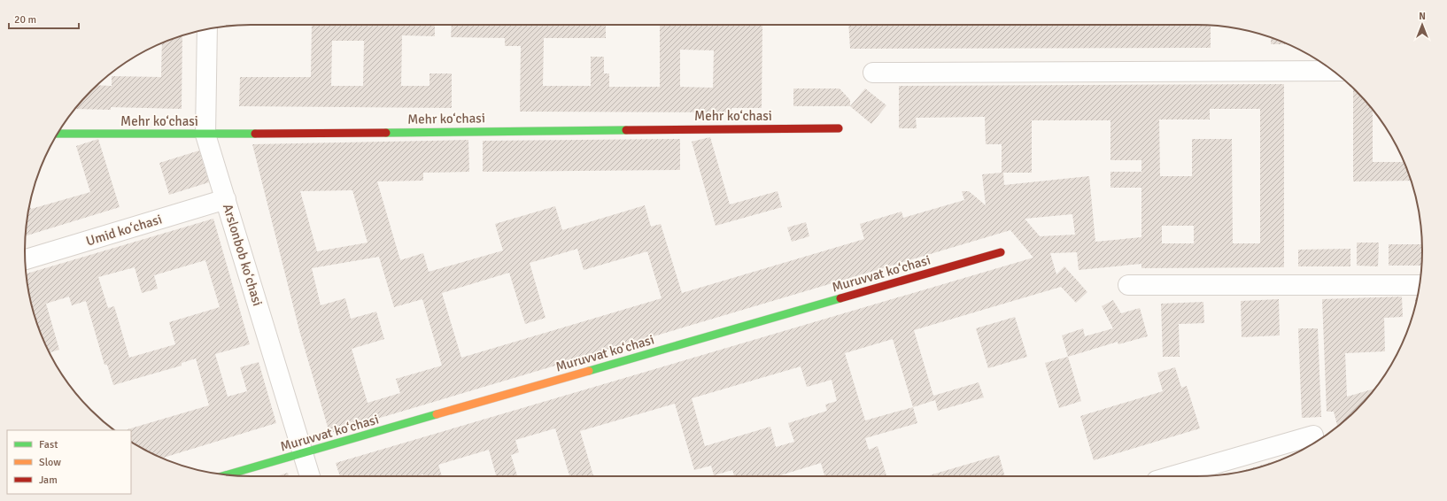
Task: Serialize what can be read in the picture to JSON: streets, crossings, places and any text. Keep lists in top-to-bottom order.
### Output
{
  "streets": {
    "street": [
      "Mehr koʻchasi",
      "Umid koʻchasi",
      "Arslonbob koʻchasi",
      "Muruvvat koʻchasi"
    ]
  },
  "crossings": [
    ["Mehr koʻchasi", "Arslonbob koʻchasi"],
    ["Umid koʻchasi", "Arslonbob koʻchasi"],
    ["Arslonbob koʻchasi", "Muruvvat koʻchasi"]
  ],
  "legend": ["Fast", "Slow", "Jam"],
  "scale_bar": "20 m",
  "north": "top"
}
